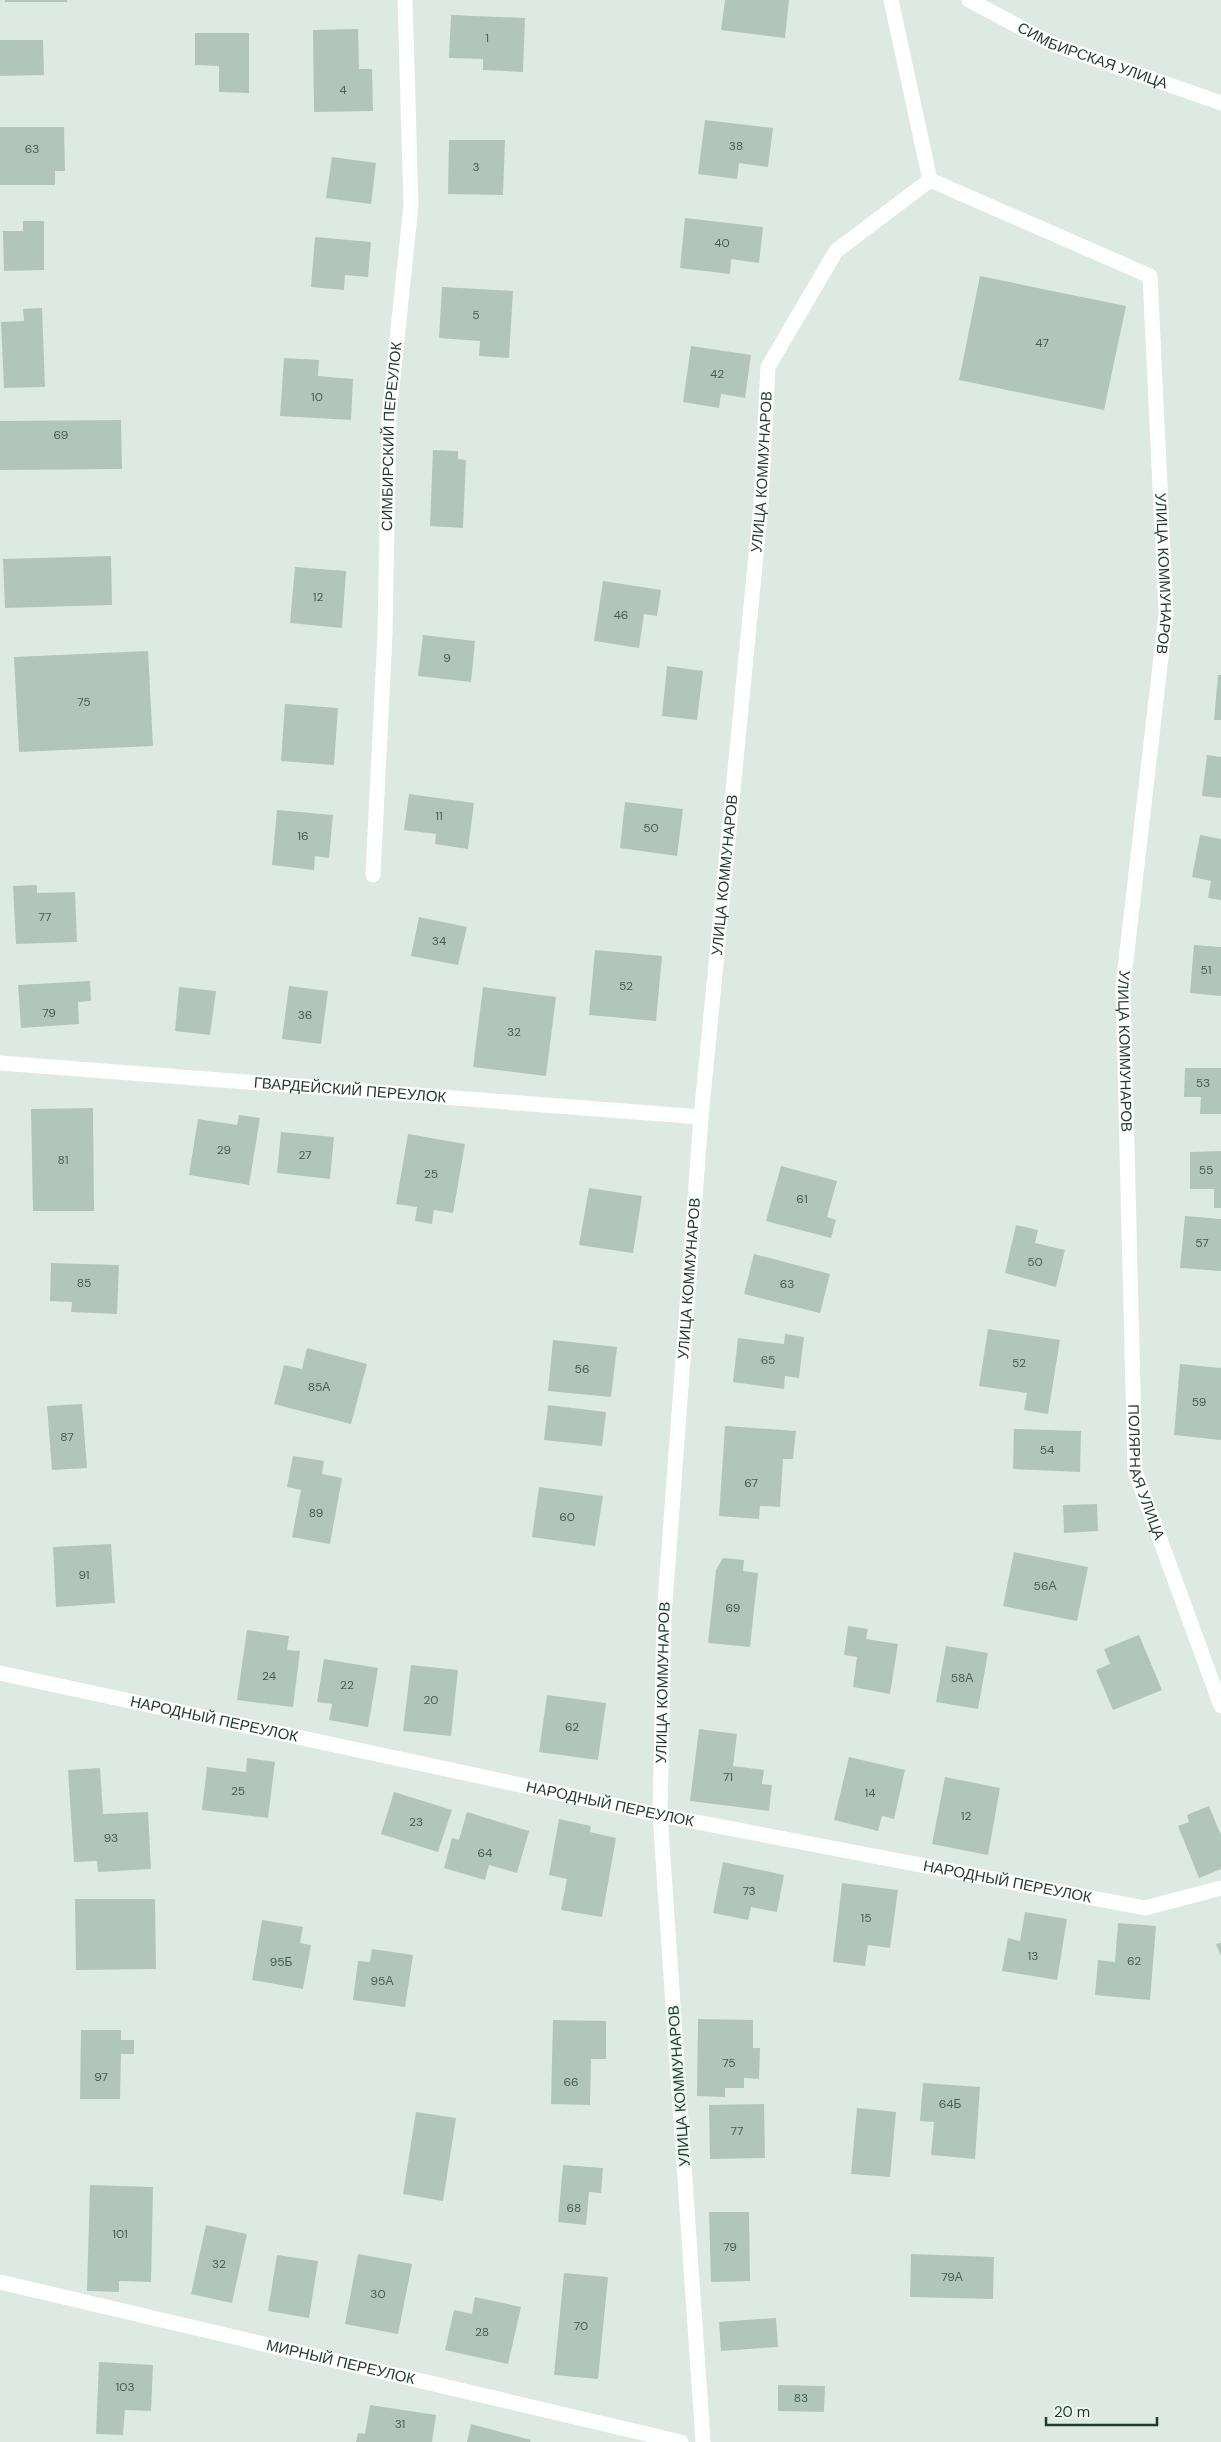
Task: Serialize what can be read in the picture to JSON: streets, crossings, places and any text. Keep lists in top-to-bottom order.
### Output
{
  "streets": {
    "street": [
      "СИМБИРСКАЯ УЛИЦА",
      "СИМБИРСКИЙ ПЕРЕУЛОК",
      "УЛИЦА КОММУНАРОВ",
      "ГВАРДЕЙСКИЙ ПЕРЕУЛОК",
      "ПОЛЯРНАЯ УЛИЦА",
      "НАРОДНЫЙ ПЕРЕУЛОК",
      "МИРНЫЙ ПЕРЕУЛОК"
    ]
  },
  "crossings": [
    ["УЛИЦА КОММУНАРОВ", "ГВАРДЕЙСКИЙ ПЕРЕУЛОК"],
    ["УЛИЦА КОММУНАРОВ", "ПОЛЯРНАЯ УЛИЦА"],
    ["УЛИЦА КОММУНАРОВ", "НАРОДНЫЙ ПЕРЕУЛОК"]
  ],
  "house_numbers": [
    "1",
    "4",
    "38",
    "63",
    "3",
    "40",
    "5",
    "47",
    "42",
    "10",
    "69",
    "12",
    "46",
    "9",
    "75",
    "11",
    "50",
    "16",
    "77",
    "34",
    "51",
    "52",
    "79",
    "36",
    "32",
    "53",
    "29",
    "27",
    "81",
    "55",
    "25",
    "61",
    "57",
    "50",
    "85",
    "63",
    "65",
    "52",
    "56",
    "85А",
    "59",
    "87",
    "54",
    "67",
    "89",
    "60",
    "91",
    "56А",
    "69",
    "24",
    "58А",
    "22",
    "20",
    "62",
    "71",
    "25",
    "14",
    "12",
    "23",
    "93",
    "64",
    "73",
    "15",
    "13",
    "62",
    "95Б",
    "95А",
    "75",
    "97",
    "66",
    "64Б",
    "77",
    "68",
    "101",
    "79",
    "32",
    "79А",
    "30",
    "70",
    "28",
    "103",
    "83",
    "31"
  ],
  "scale_bar": "20 m"
}
